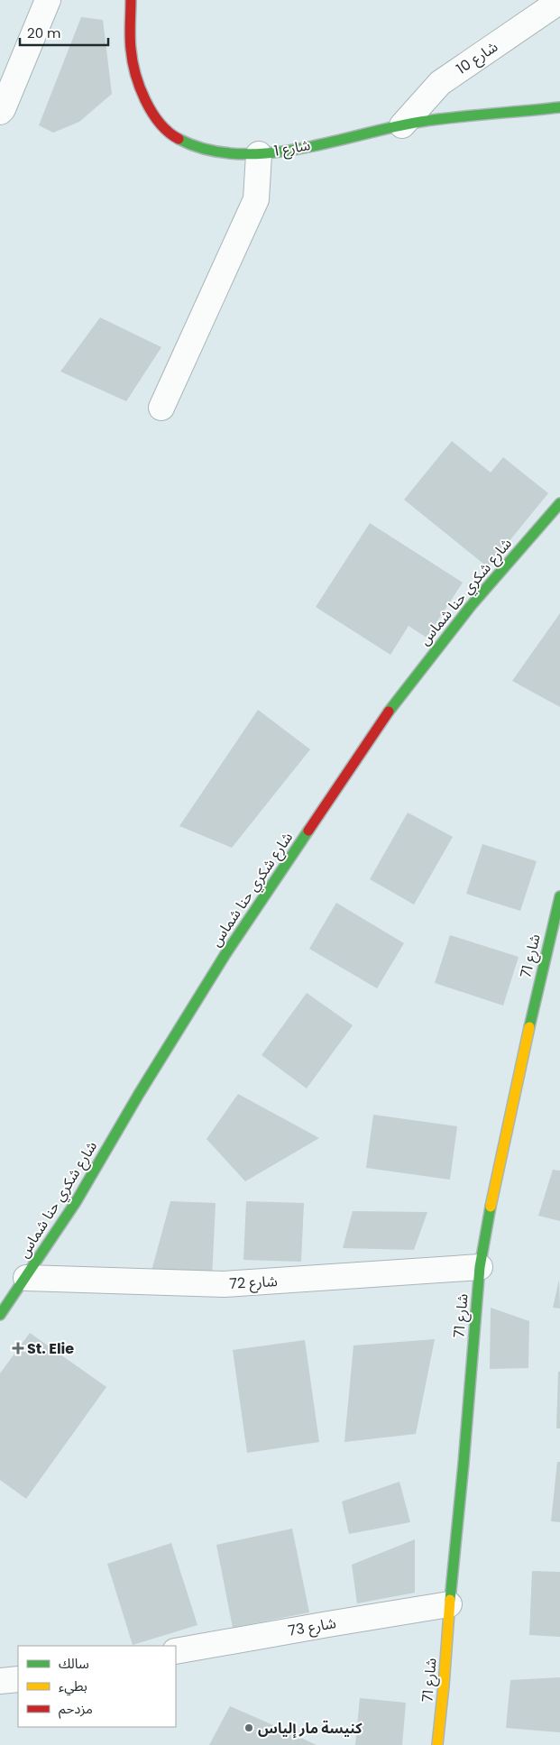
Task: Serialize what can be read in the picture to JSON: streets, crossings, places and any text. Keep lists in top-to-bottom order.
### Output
{
  "streets": {
    "street": [
      "شارع 10",
      "شارع 1",
      "شارع شكري حنا شماس",
      "شارع 71",
      "شارع 72",
      "شارع 73"
    ]
  },
  "crossings": [
    ["شارع 10", "شارع 1"],
    ["شارع شكري حنا شماس", "شارع 72"],
    ["شارع 71", "شارع 72"],
    ["شارع 71", "شارع 73"]
  ],
  "places": {
    "health": ["St. Elie"],
    "other": ["كنيسة مار إلياس"]
  },
  "legend": ["سالك", "بطيء", "مزدحم"],
  "scale_bar": "20 m"
}
